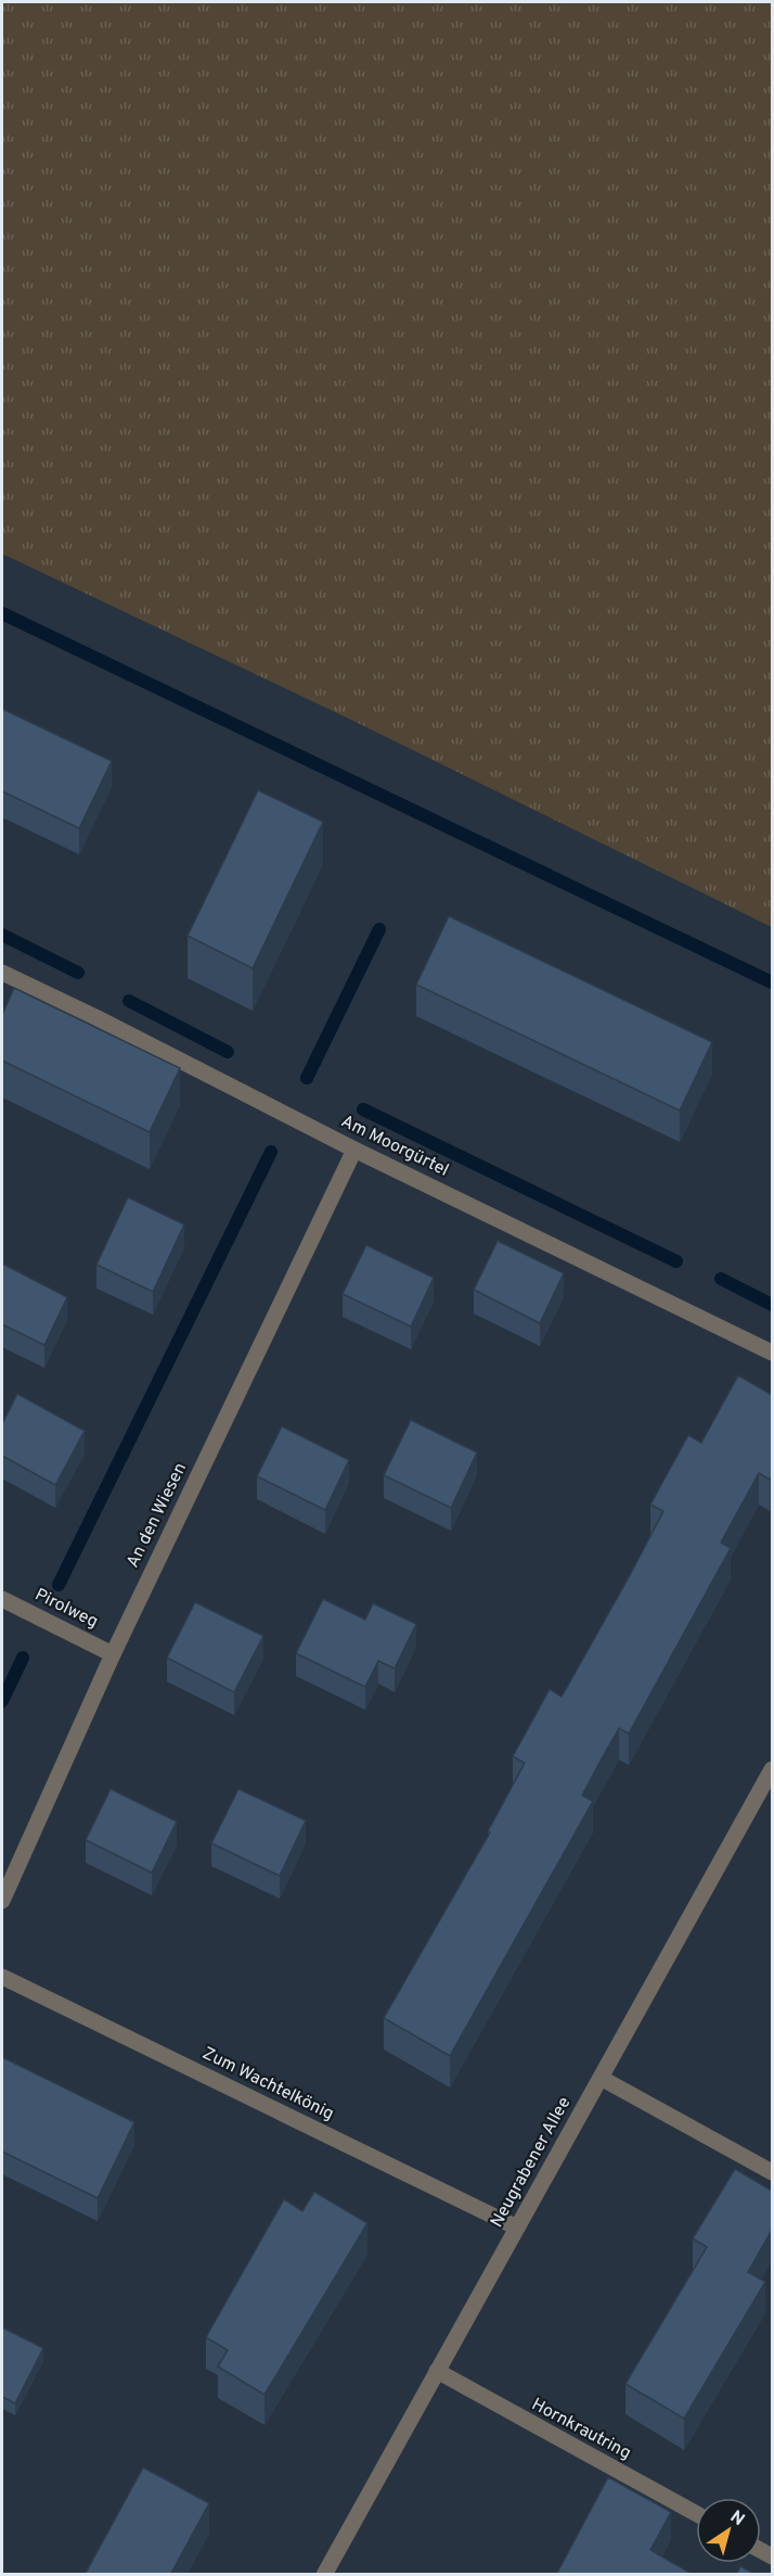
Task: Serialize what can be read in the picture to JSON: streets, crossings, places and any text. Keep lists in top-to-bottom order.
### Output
{
  "streets": {
    "street": [
      "Am Moorgürtel",
      "An den Wiesen",
      "Pirolweg",
      "Zum Wachtelkönig",
      "Neugrabener Allee",
      "Hornkrautring"
    ]
  },
  "crossings": [
    ["Am Moorgürtel", "An den Wiesen"],
    ["An den Wiesen", "Pirolweg"],
    ["Zum Wachtelkönig", "Neugrabener Allee"],
    ["Neugrabener Allee", "Hornkrautring"]
  ],
  "north": "top right"
}
